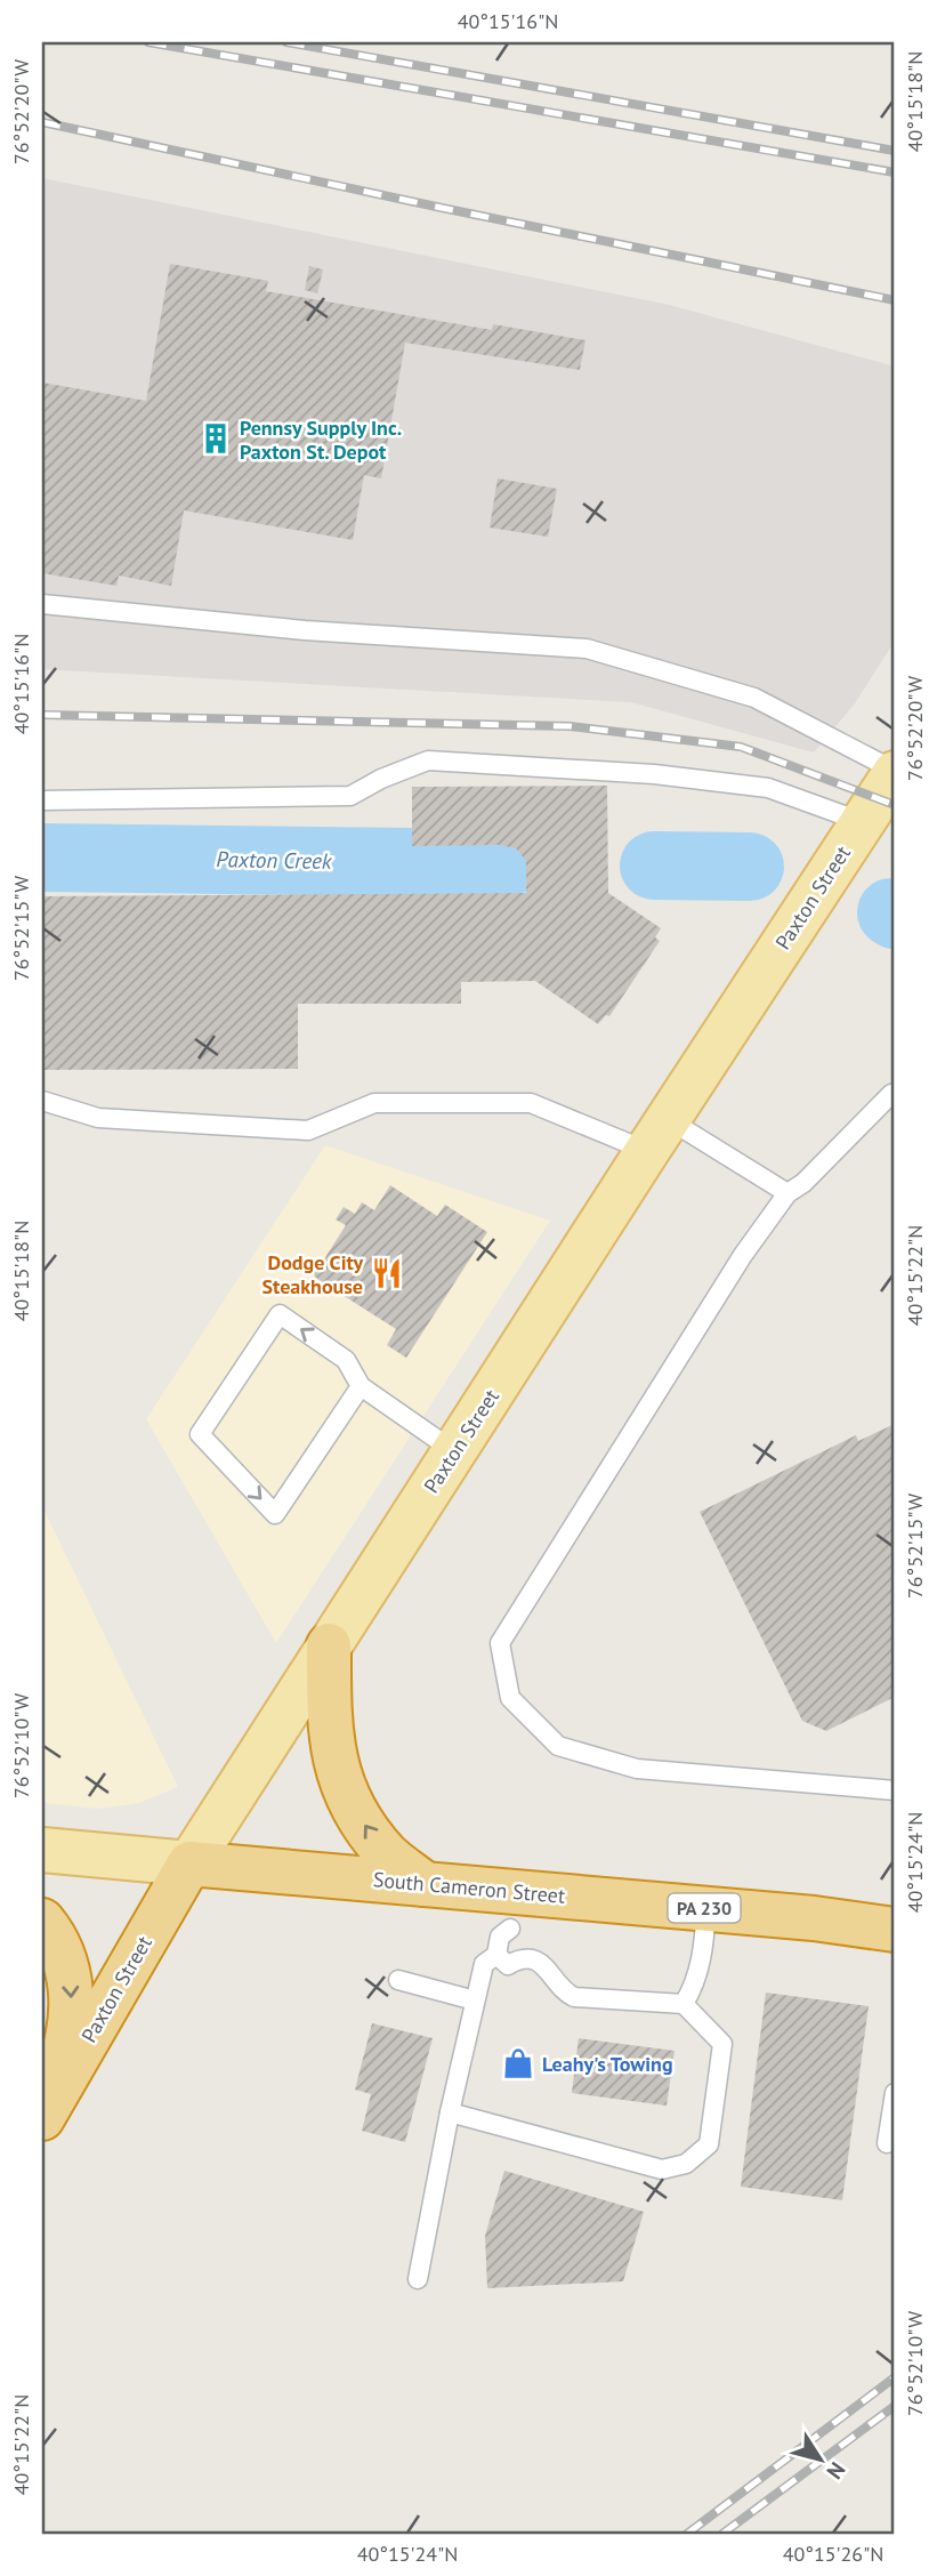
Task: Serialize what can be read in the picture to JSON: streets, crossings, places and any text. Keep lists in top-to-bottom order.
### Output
{
  "streets": {
    "highway": ["Paxton Street", "South Cameron Street", "PA 230"]
  },
  "crossings": [
    ["Paxton Street", "South Cameron Street"]
  ],
  "water": ["Paxton Creek"],
  "places": {
    "building": ["Pennsy Supply Inc. Paxton St. Depot"],
    "restaurant": ["Dodge City Steakhouse"],
    "shop": ["Leahy's Towing"]
  },
  "north": "bottom right",
  "coordinates": [
    "40°15'16\"N",
    "40°15'18\"N",
    "76°52'20\"W",
    "76°52'15\"W",
    "40°15'22\"N",
    "76°52'10\"W",
    "40°15'24\"N",
    "40°15'26\"N"
  ]
}
